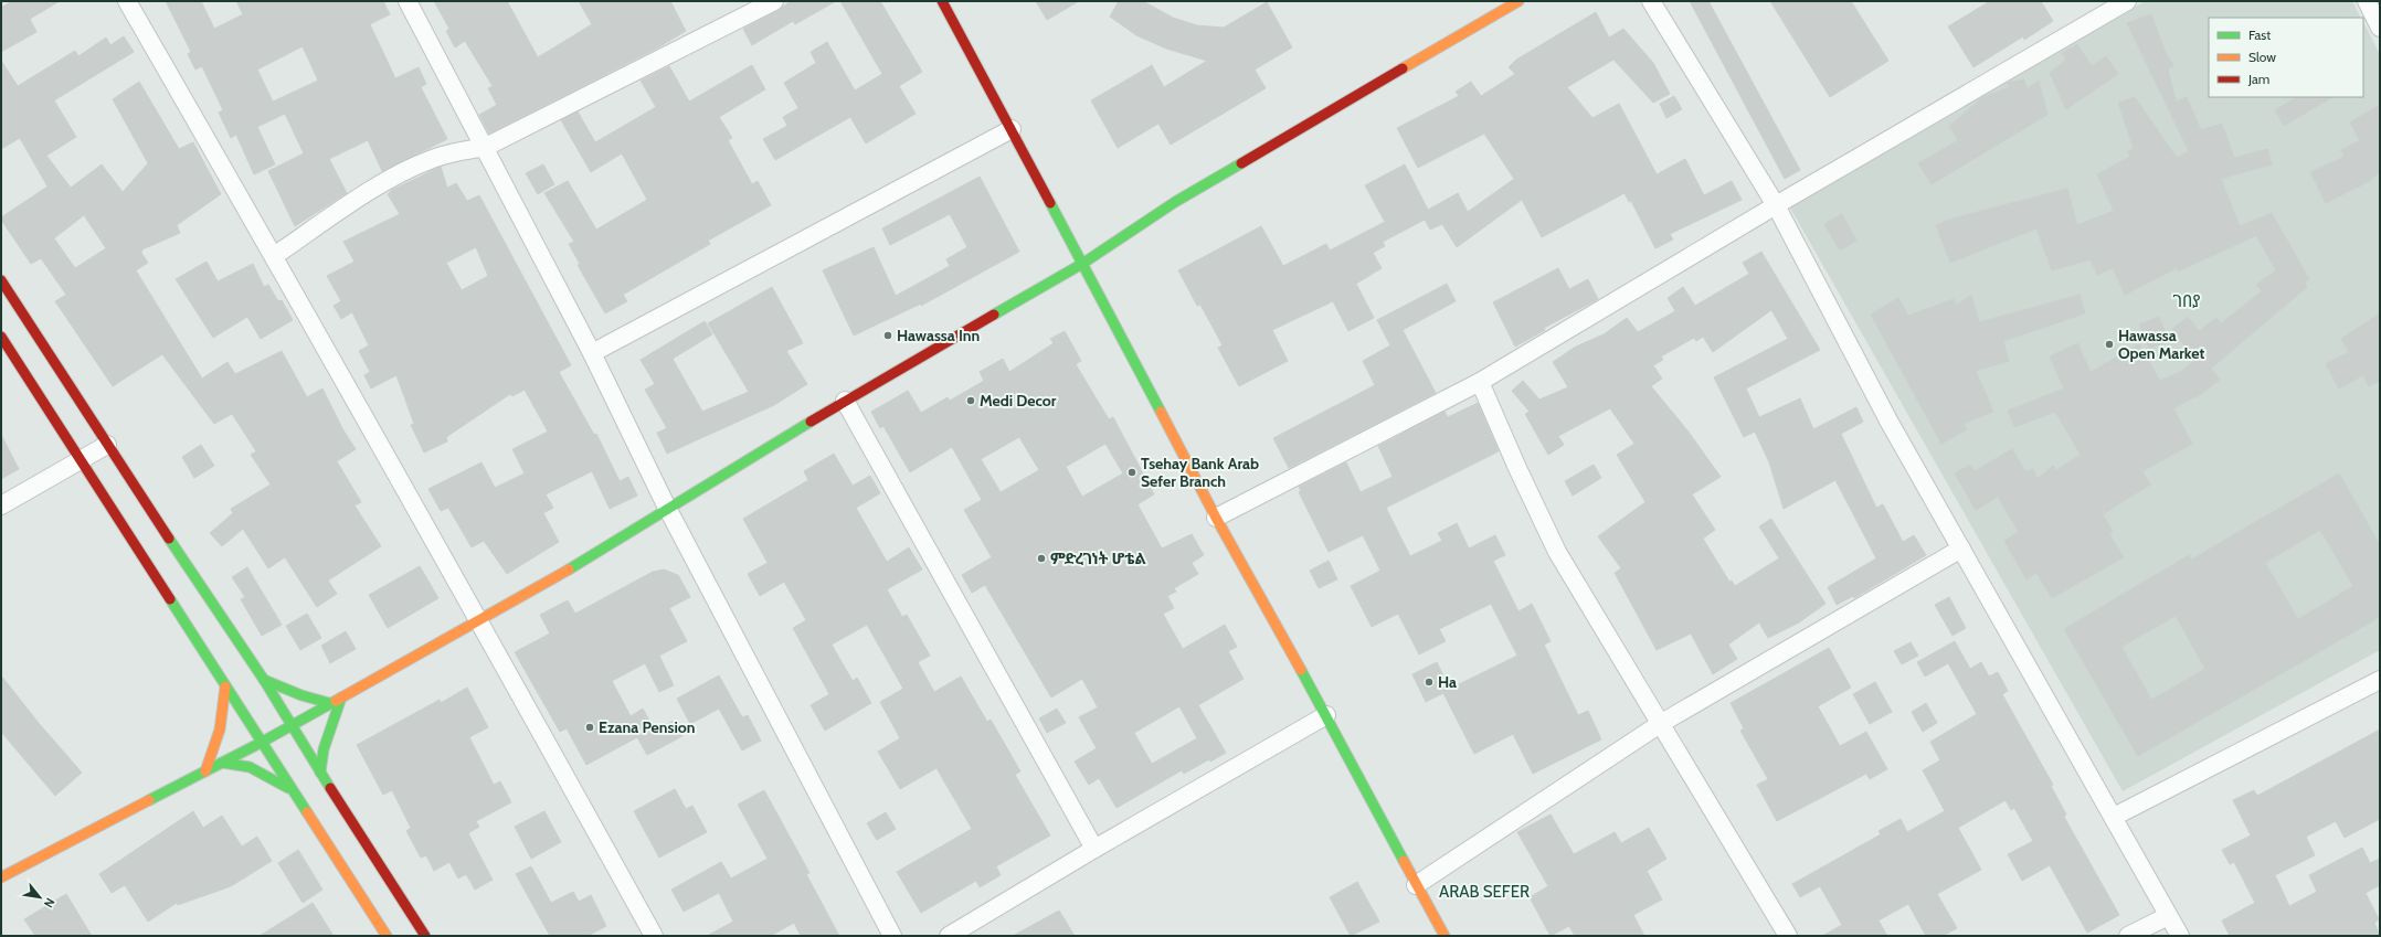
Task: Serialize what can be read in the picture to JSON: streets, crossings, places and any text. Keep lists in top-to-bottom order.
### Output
{
  "districts": ["ገበያ", "ARAB SEFER"],
  "places": [
    "Hawassa Inn",
    "Hawassa Open Market",
    "Medi Decor",
    "Tsehay Bank Arab Sefer Branch",
    "ምድረገነት ሆቴል",
    "Ha",
    "Ezana Pension"
  ],
  "legend": ["Fast", "Slow", "Jam"],
  "north": "bottom right"
}
